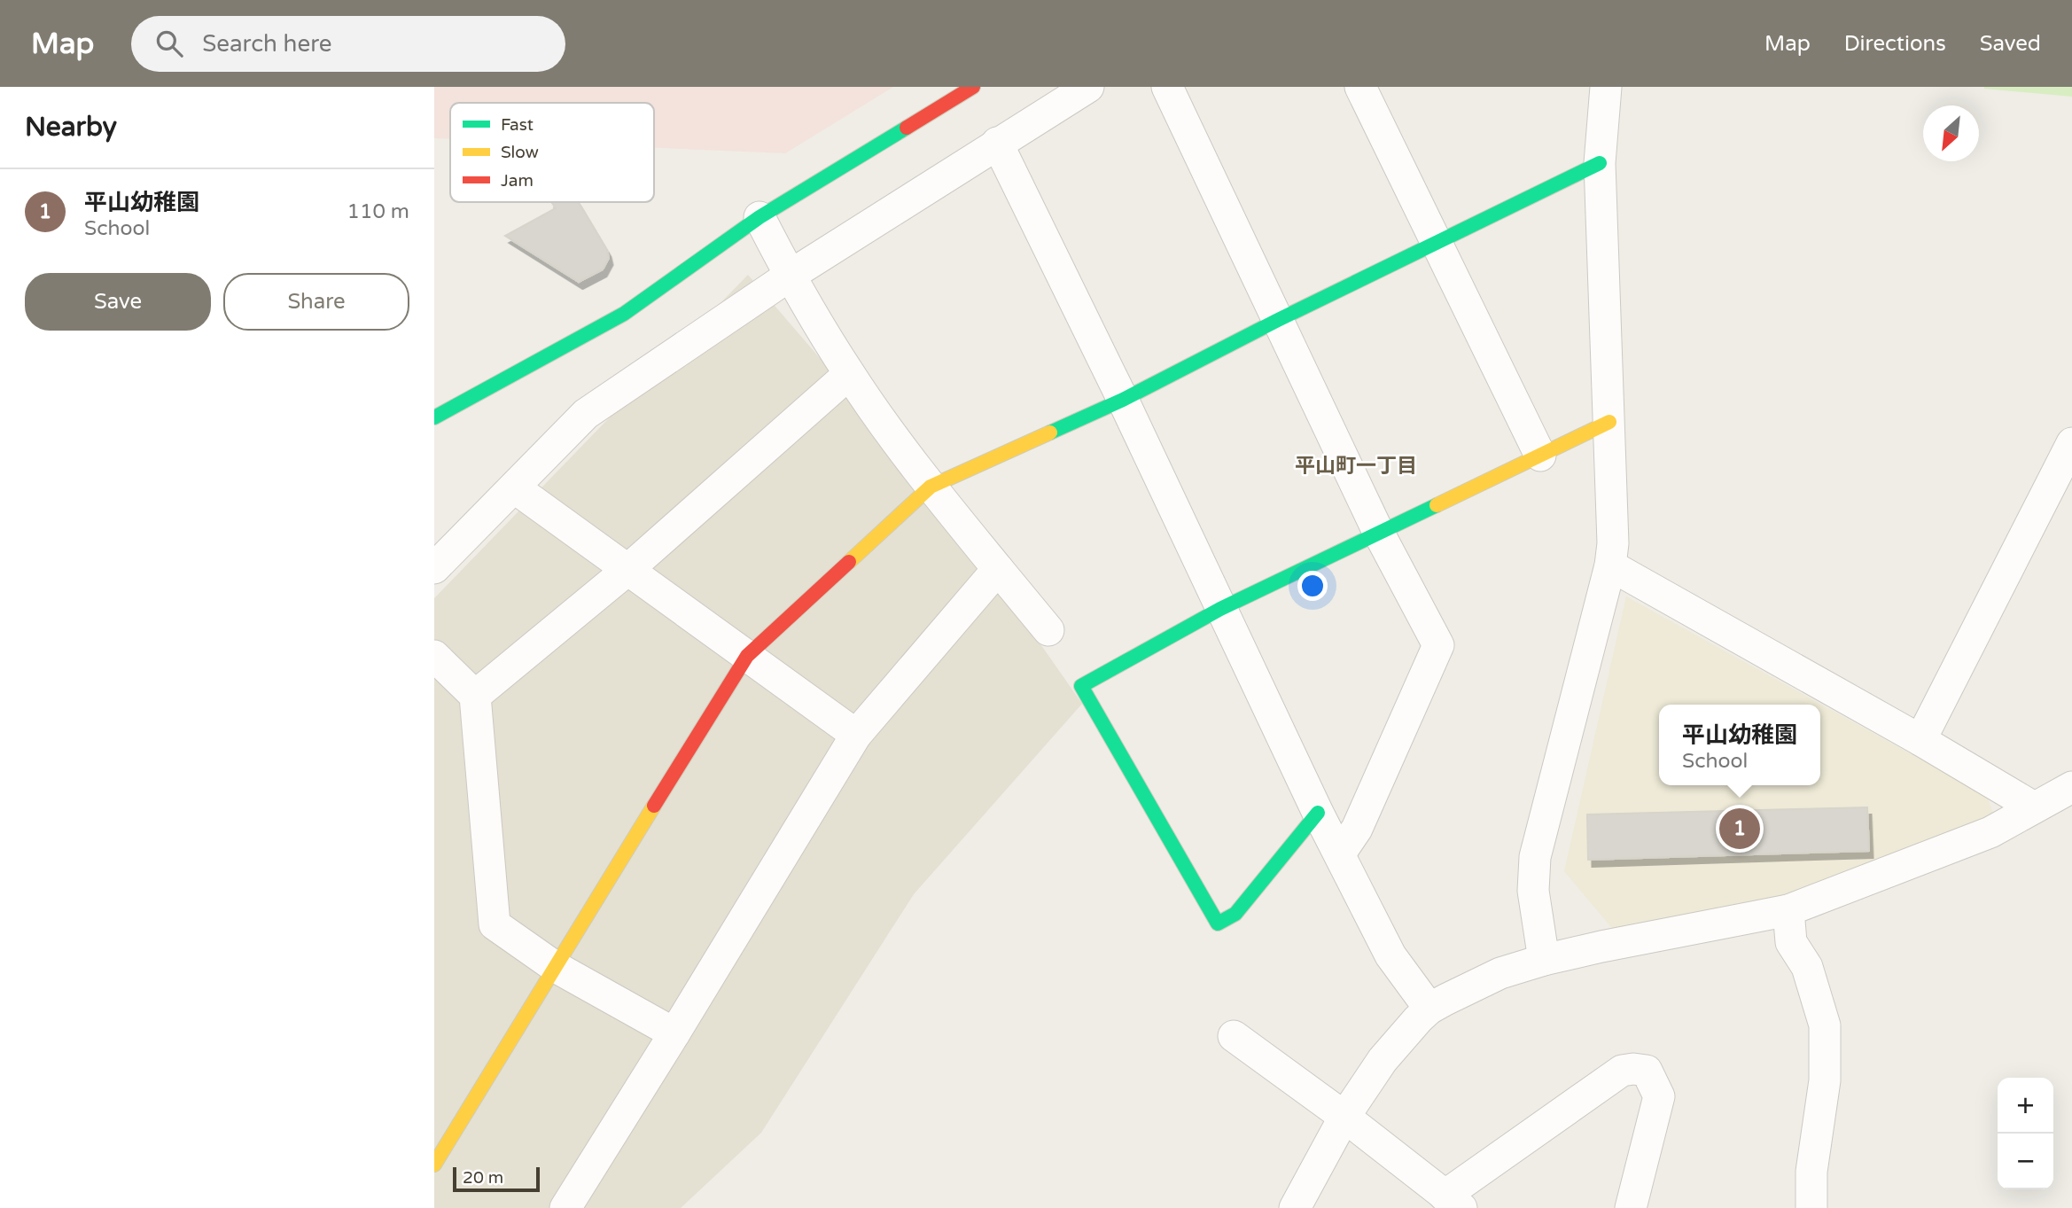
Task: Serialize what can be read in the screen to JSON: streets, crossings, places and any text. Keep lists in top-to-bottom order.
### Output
{
  "districts": ["平山町一丁目"],
  "legend": ["Fast", "Slow", "Jam"],
  "scale_bar": "20 m",
  "north": "bottom left",
  "page": {
    "header": "Map",
    "search": "Search here",
    "nav": ["Map", "Directions", "Saved"],
    "heading": "Nearby",
    "list": [
      {
        "mark": "1",
        "name": "平山幼稚園",
        "note": "School",
        "value": "110 m"
      }
    ],
    "buttons": ["Save", "Share"],
    "popup": ["平山幼稚園", "School"],
    "pins": "1",
    "map_buttons": ["+", "−"],
    "scale": "20 m"
  }
}
